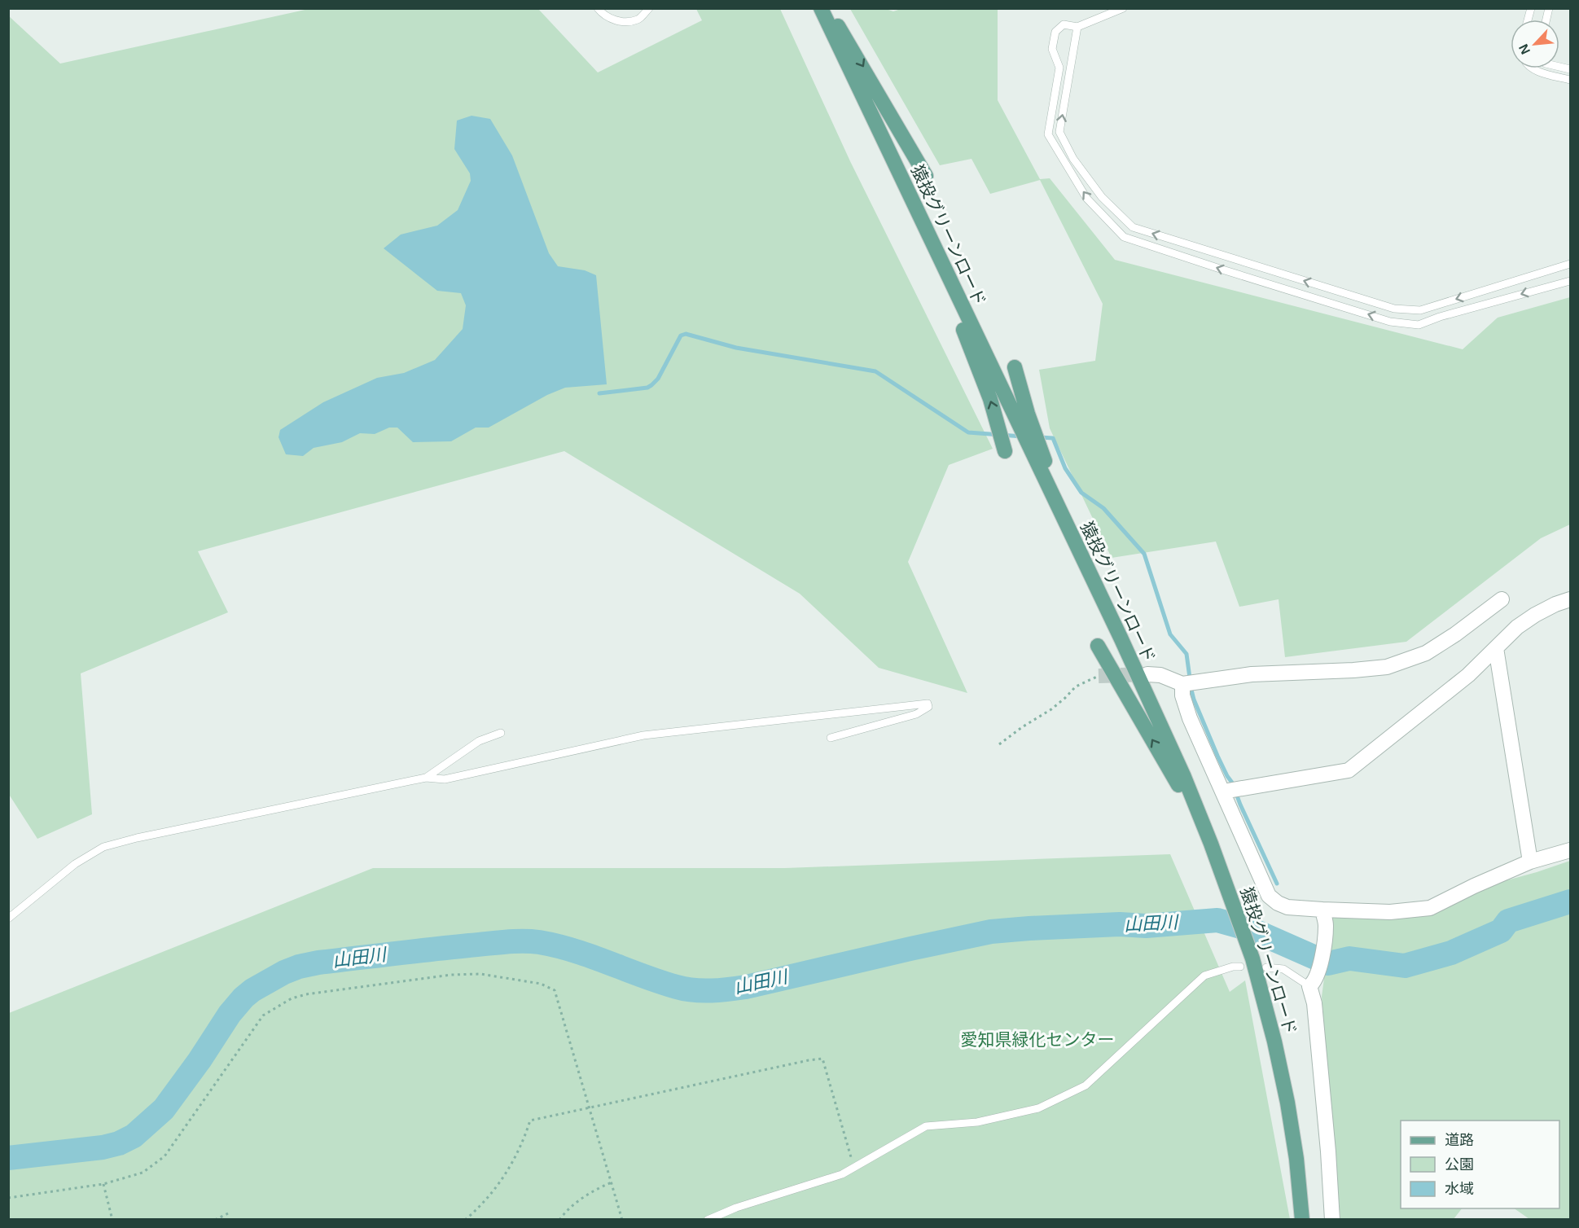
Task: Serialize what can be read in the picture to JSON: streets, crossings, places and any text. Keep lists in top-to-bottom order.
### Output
{
  "streets": {
    "main road": ["猿投グリーンロード"]
  },
  "water": ["山田川"],
  "parks": ["愛知県緑化センター"],
  "legend": ["道路", "公園", "水域"],
  "north": "bottom left"
}
